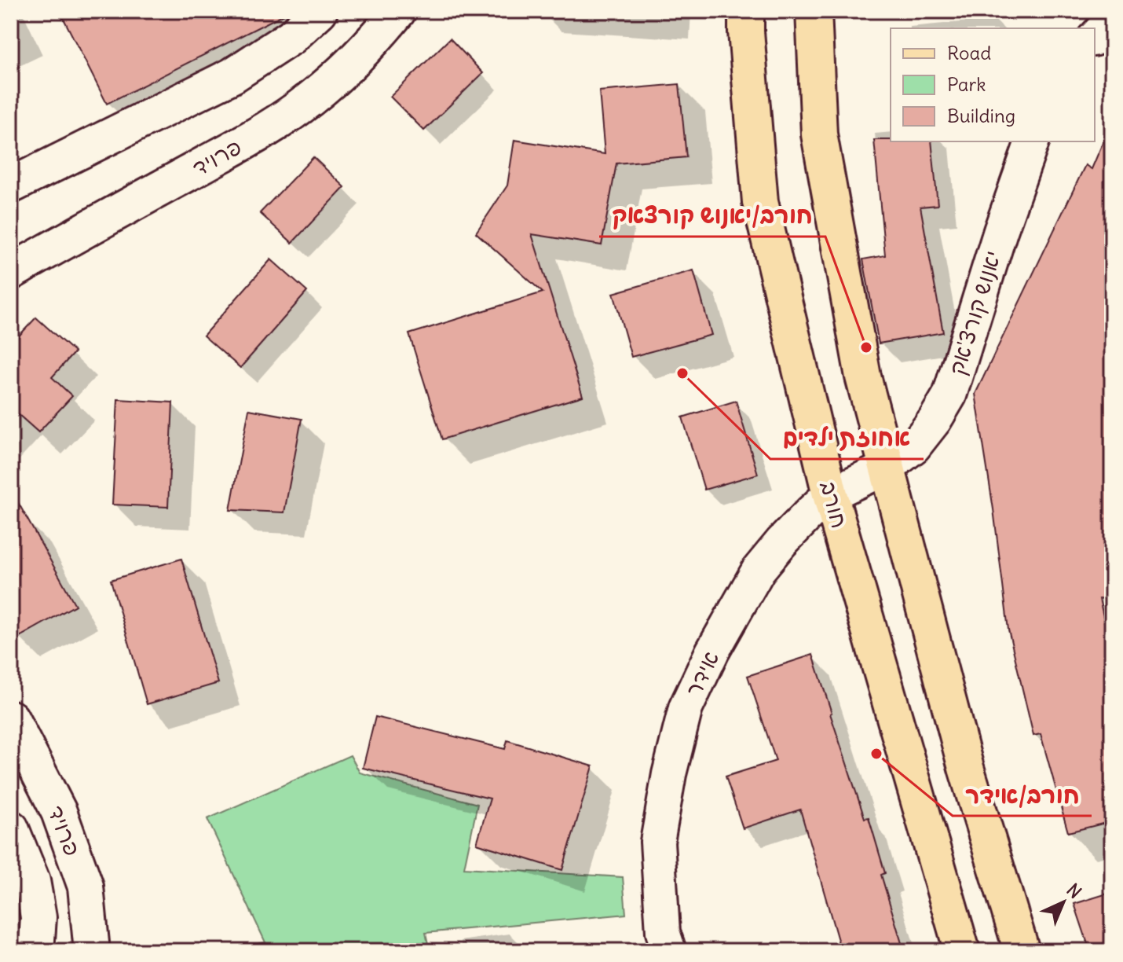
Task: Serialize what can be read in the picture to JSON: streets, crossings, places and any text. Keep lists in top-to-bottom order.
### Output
{
  "streets": {
    "main road": ["פרויד", "חורב"],
    "street": ["יאנוש קורצ'אק", "אידר"]
  },
  "crossings": [
    ["יאנוש קורצ'אק", "אידר"],
    ["חורב", "אידר"]
  ],
  "places": ["חורב/יאנוש קורצאק", "אחוזת ילדים", "חורב/אידר"],
  "legend": ["Road", "Park", "Building"],
  "north": "top right"
}
